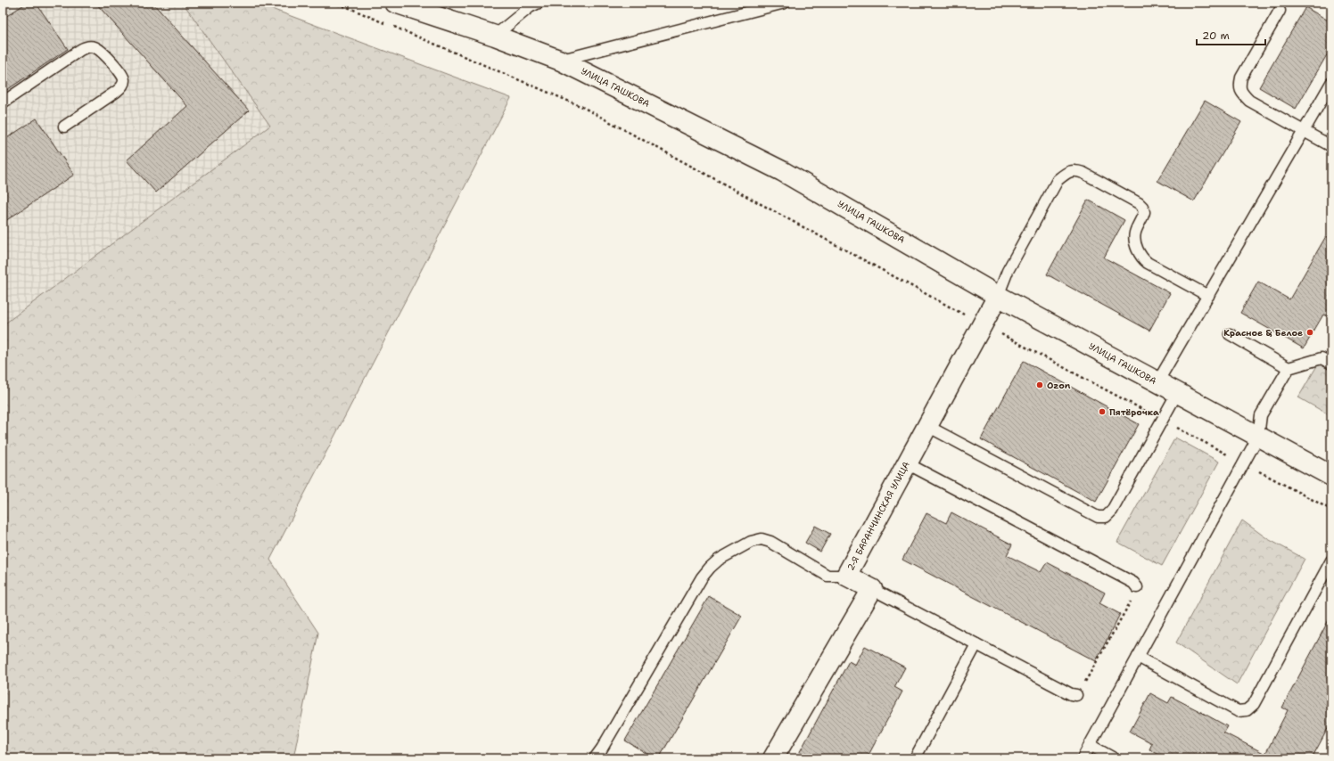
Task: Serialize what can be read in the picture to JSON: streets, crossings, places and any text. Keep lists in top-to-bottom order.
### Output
{
  "streets": {
    "street": ["УЛИЦА ГАШКОВА", "2-Я БАРАНЧИНСКАЯ УЛИЦА"]
  },
  "crossings": [
    ["УЛИЦА ГАШКОВА", "2-Я БАРАНЧИНСКАЯ УЛИЦА"]
  ],
  "places": ["Красное & Белое", "Ozon", "Пятёрочка"],
  "scale_bar": "20 m"
}
